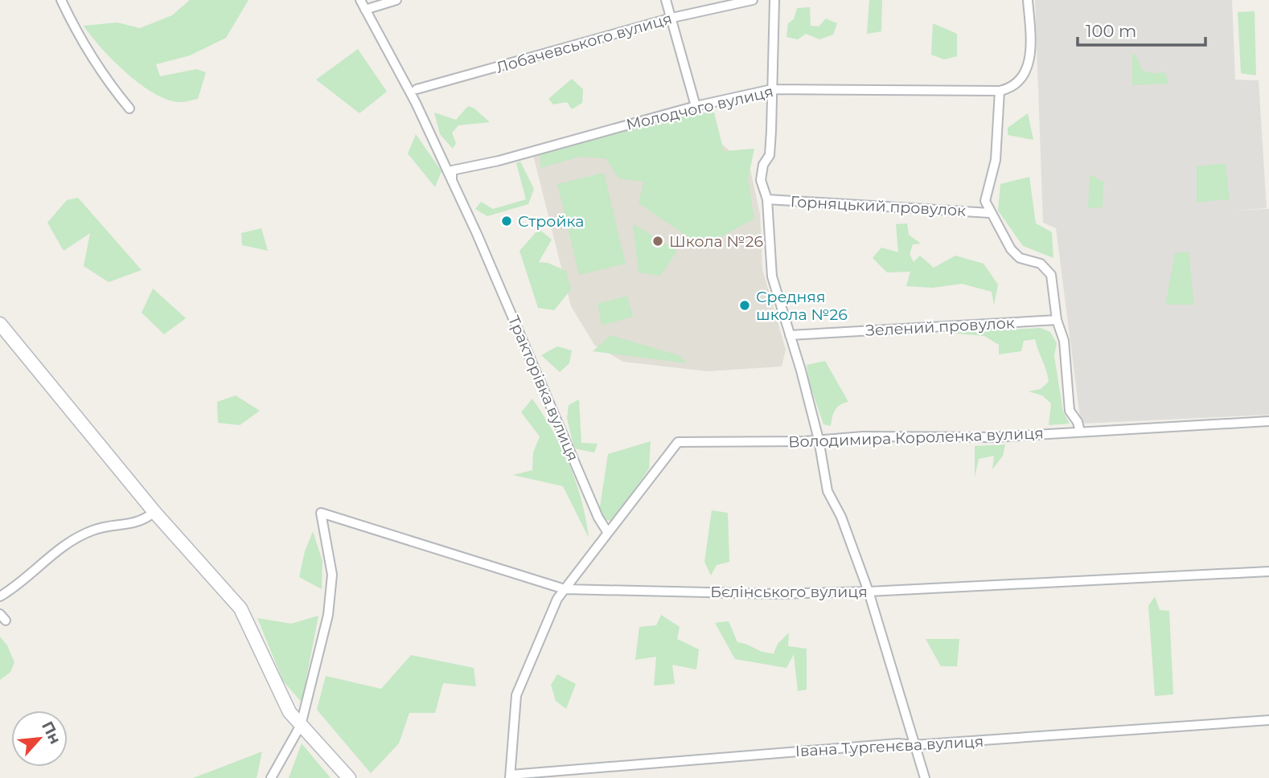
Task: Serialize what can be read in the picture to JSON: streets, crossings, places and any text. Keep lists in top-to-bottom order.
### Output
{
  "streets": {
    "street": [
      "Лобачевського вулиця",
      "Молодчого вулиця",
      "Горняцький провулок",
      "Зелений провулок",
      "Тракторівка вулиця",
      "Володимира Короленка вулиця",
      "Бєлінського вулиця",
      "Івана Тургенєва вулиця"
    ]
  },
  "crossings": [
    ["Молодчого вулиця", "Тракторівка вулиця"],
    ["Тракторівка вулиця", "Володимира Короленка вулиця"]
  ],
  "places": ["Стройка", "Школа №26", "Средняя школа №26"],
  "scale_bar": "100 m",
  "north": "top right"
}
